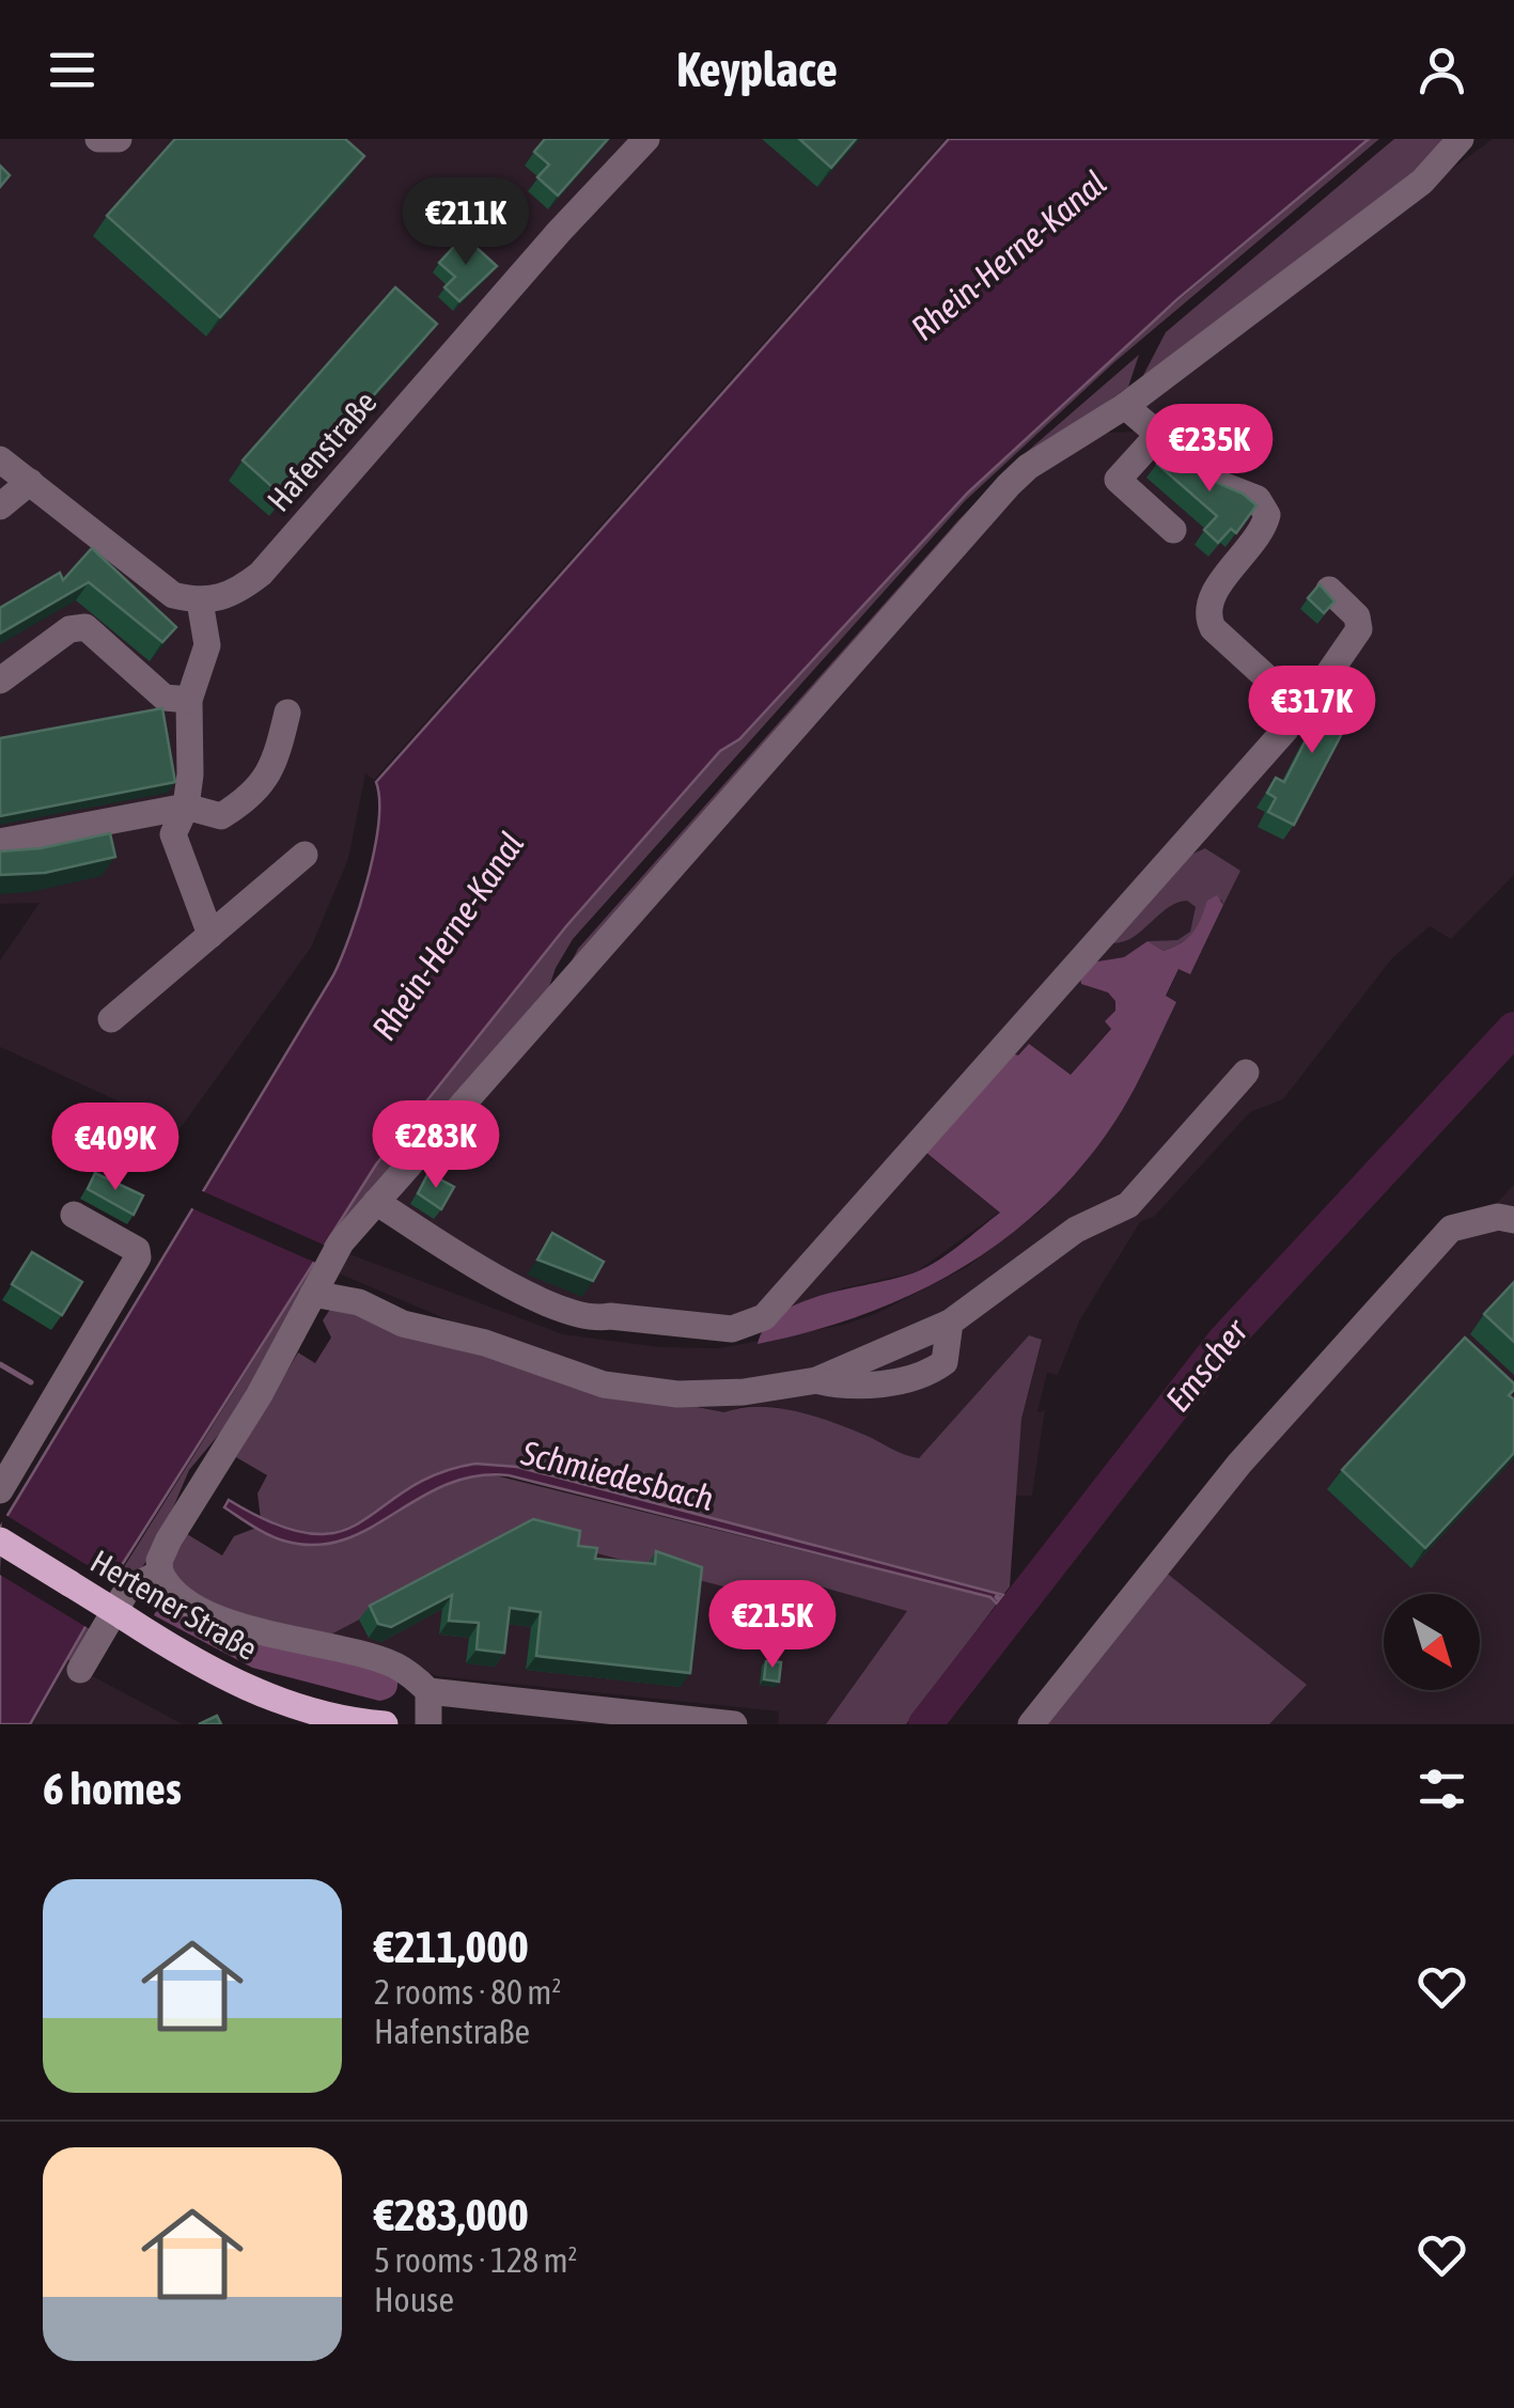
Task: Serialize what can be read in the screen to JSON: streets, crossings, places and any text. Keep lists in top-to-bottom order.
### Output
{
  "streets": {
    "main road": ["Hertener Straße"],
    "street": ["Hafenstraße"]
  },
  "water": ["Rhein-Herne-Kanal", "Emscher", "Schmiedesbach"],
  "north": "bottom right",
  "page": {
    "header": "Keyplace",
    "price": [
      "€211K",
      "€235K",
      "€317K",
      "€283K",
      "€409K",
      "€215K"
    ],
    "heading": "6 homes",
    "list": [
      {
        "name": "€211,000",
        "note": "2 rooms · 80 m² · Hafenstraße"
      },
      {
        "name": "€283,000",
        "note": "5 rooms · 128 m² · House"
      }
    ]
  }
}
